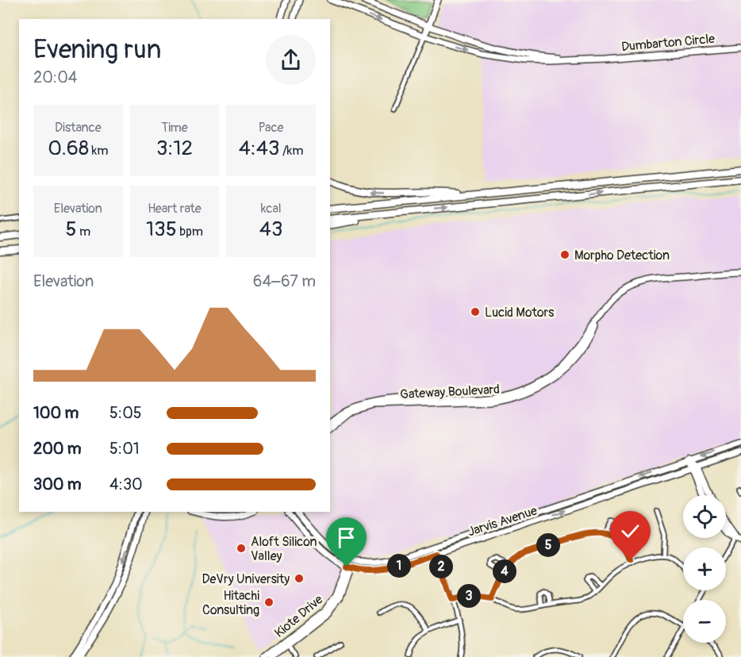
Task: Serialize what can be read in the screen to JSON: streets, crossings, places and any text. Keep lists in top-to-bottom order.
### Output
{
  "streets": {
    "street": [
      "Dumbarton Circle",
      "Gateway Boulevard",
      "Jarvis Avenue",
      "Kiote Drive"
    ]
  },
  "crossings": [
    ["Jarvis Avenue", "Kiote Drive"]
  ],
  "places": [
    "Morpho Detection",
    "Lucid Motors",
    "Aloft Silicon Valley",
    "DeVry University",
    "Hitachi Consulting"
  ],
  "page": {
    "heading": ["Evening run", "20:04"],
    "stats": [
      ["Distance", "0.68 km"],
      ["Time", "3:12"],
      ["Pace", "4:43 /km"],
      ["Elevation", "5 m"],
      ["Heart rate", "135 bpm"],
      ["kcal", "43"]
    ],
    "chart": ["Elevation", "64–67 m"],
    "list": [
      {
        "name": "100 m",
        "note": "5:05"
      },
      {
        "name": "200 m",
        "note": "5:01"
      },
      {
        "name": "300 m",
        "note": "4:30"
      }
    ],
    "map_buttons": ["+", "−"],
    "pins": [
      "5",
      "1",
      "2",
      "4",
      "3"
    ]
  }
}
